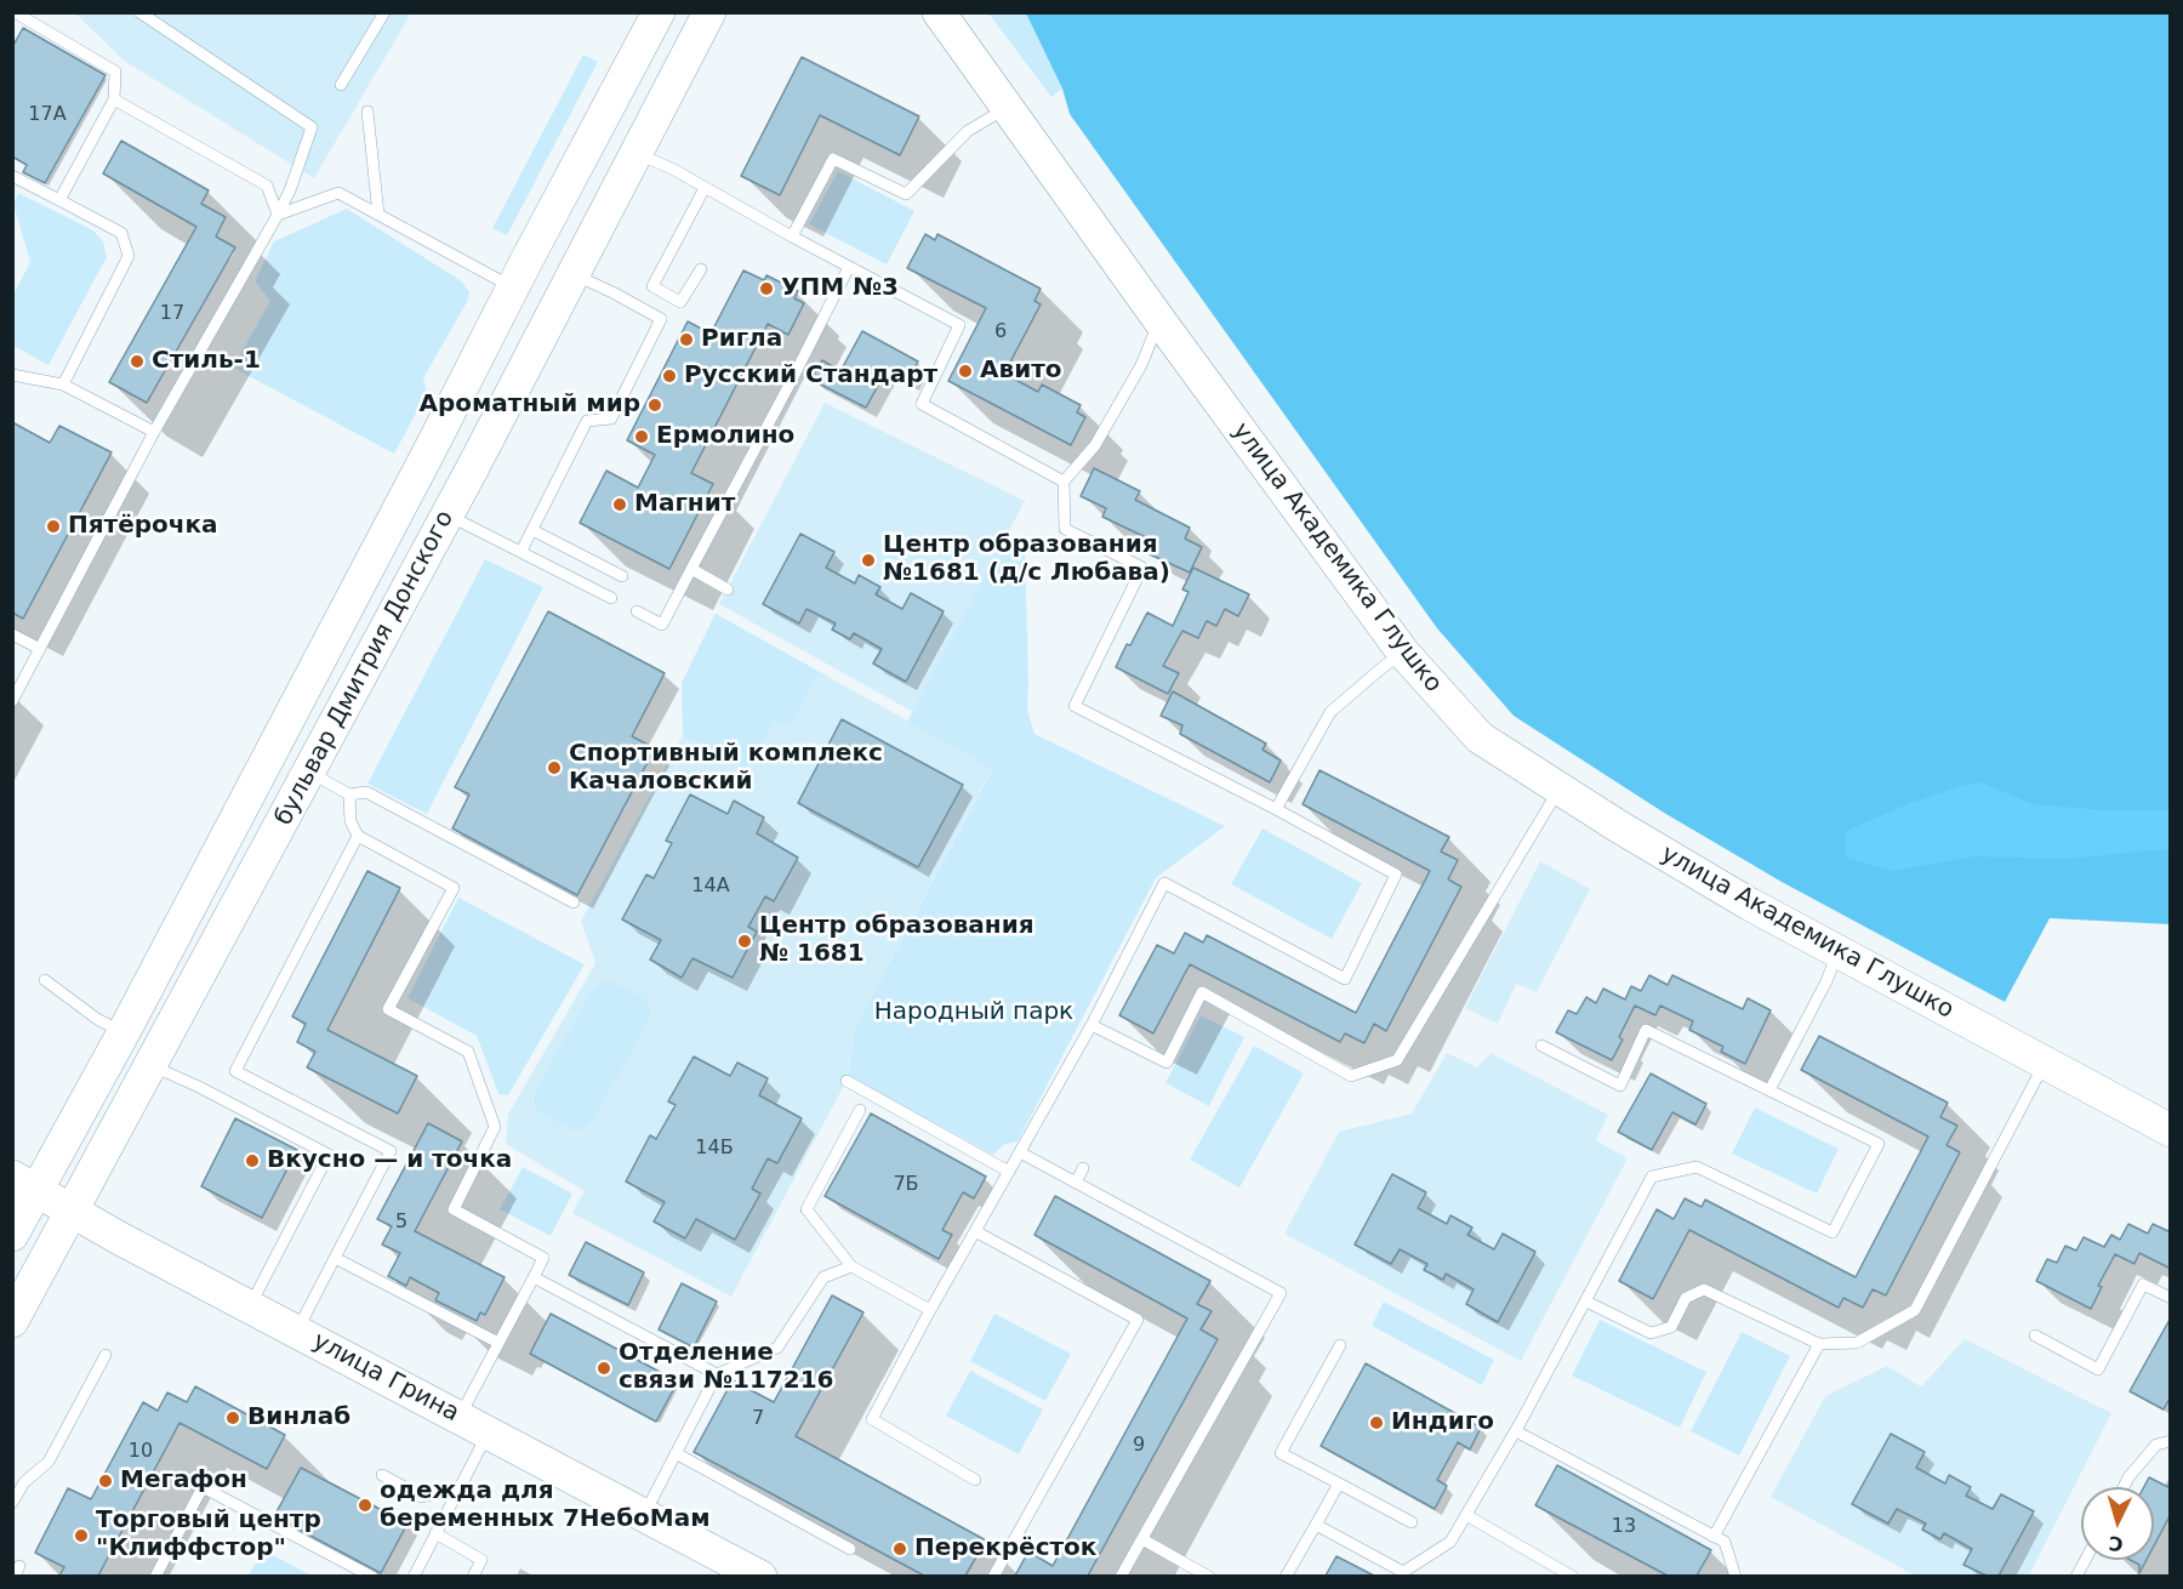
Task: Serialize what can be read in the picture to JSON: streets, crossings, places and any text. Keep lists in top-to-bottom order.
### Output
{
  "streets": {
    "street": ["улица Академика Глушко", "бульвар Дмитрия Донского", "улица Грина"]
  },
  "crossings": [
    ["бульвар Дмитрия Донского", "улица Грина"]
  ],
  "parks": ["Народный парк"],
  "places": [
    "УПМ №3",
    "Ригла",
    "Стиль-1",
    "Авито",
    "Русский Стандарт",
    "Ароматный мир",
    "Ермолино",
    "Магнит",
    "Пятёрочка",
    "Центр образования №1681 (д/с Любава)",
    "Спортивный комплекс Качаловский",
    "Центр образования № 1681",
    "Вкусно — и точка",
    "Отделение связи №117216",
    "Винлаб",
    "Индиго",
    "Мегафон",
    "одежда для беременных 7НебоМам",
    "Торговый центр \"Клиффстор\"",
    "Перекрёсток"
  ],
  "house_numbers": [
    "17А",
    "17",
    "6",
    "14А",
    "14Б",
    "7Б",
    "5",
    "7",
    "9",
    "10",
    "13"
  ],
  "north": "bottom"
}
